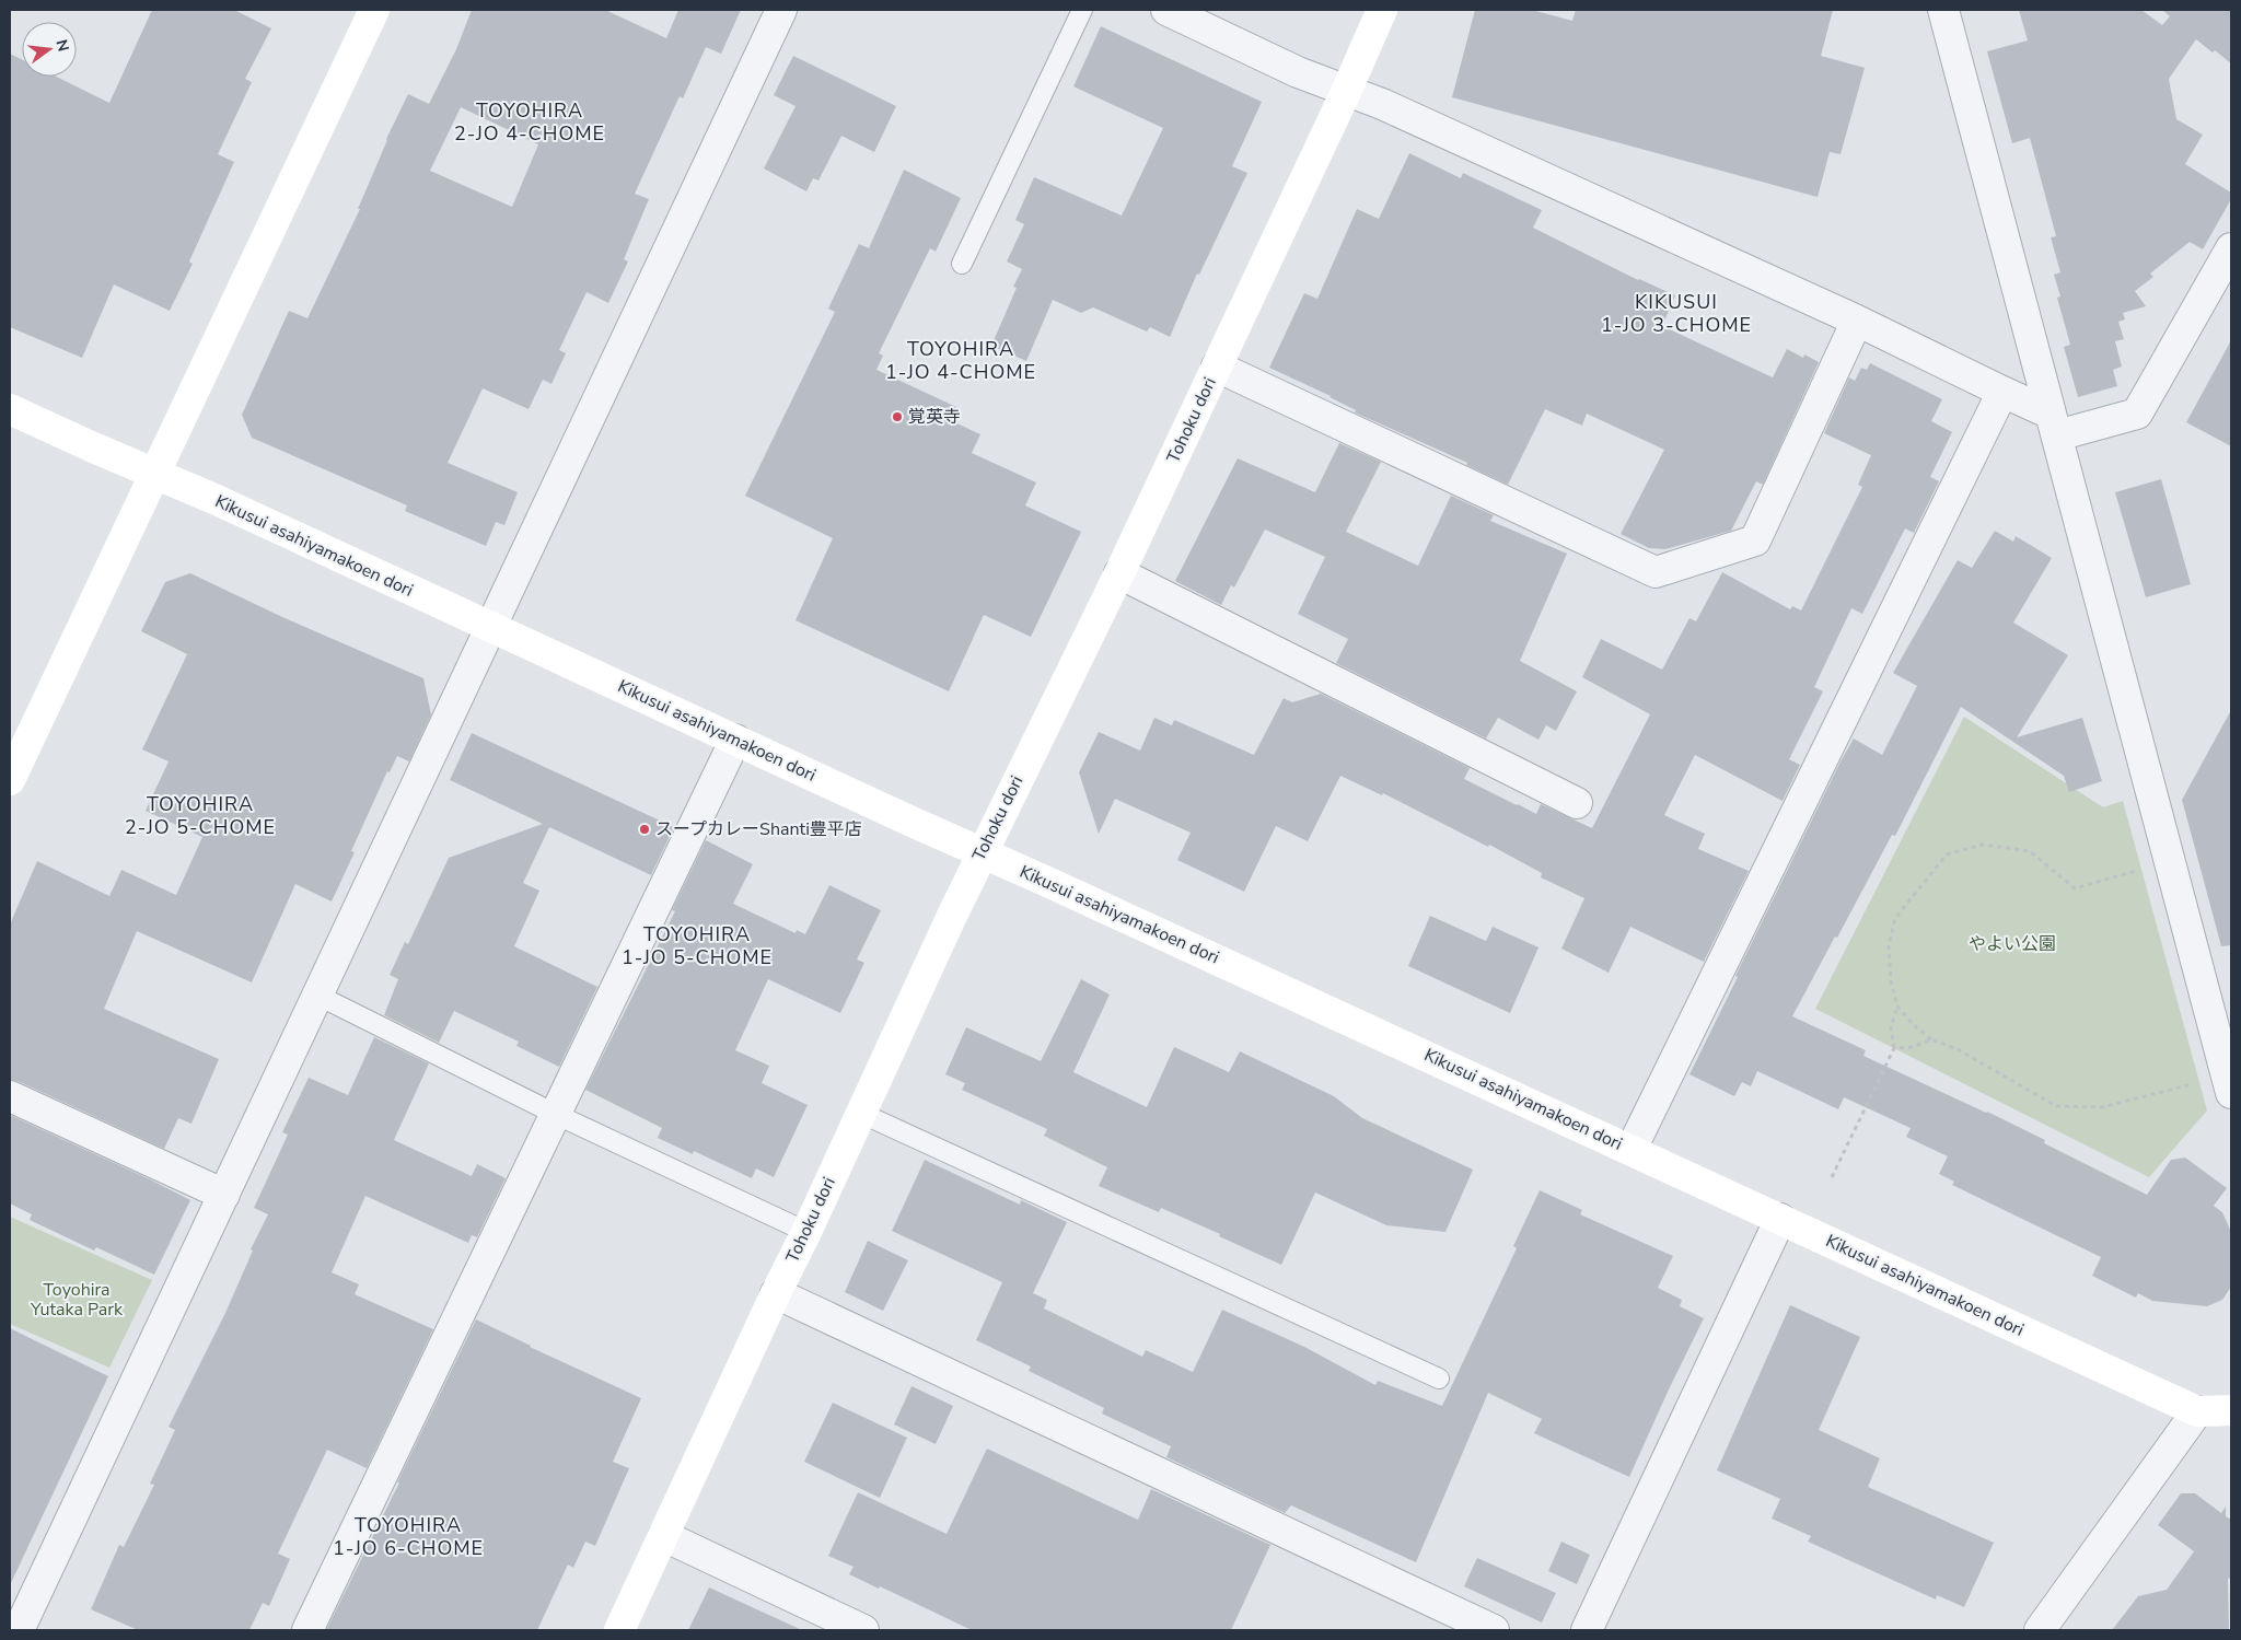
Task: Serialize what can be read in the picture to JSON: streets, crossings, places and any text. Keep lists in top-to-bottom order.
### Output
{
  "streets": {
    "street": ["Tohoku dori", "Kikusui asahiyamakoen dori"]
  },
  "crossings": [
    ["Tohoku dori", "Kikusui asahiyamakoen dori"]
  ],
  "districts": [
    "TOYOHIRA 2-JO 4-CHOME",
    "KIKUSUI 1-JO 3-CHOME",
    "TOYOHIRA 1-JO 4-CHOME",
    "TOYOHIRA 2-JO 5-CHOME",
    "TOYOHIRA 1-JO 5-CHOME",
    "TOYOHIRA 1-JO 6-CHOME"
  ],
  "parks": ["やよい公園", "Toyohira Yutaka Park"],
  "places": ["覚英寺", "スープカレーShanti豊平店"],
  "north": "right"
}
